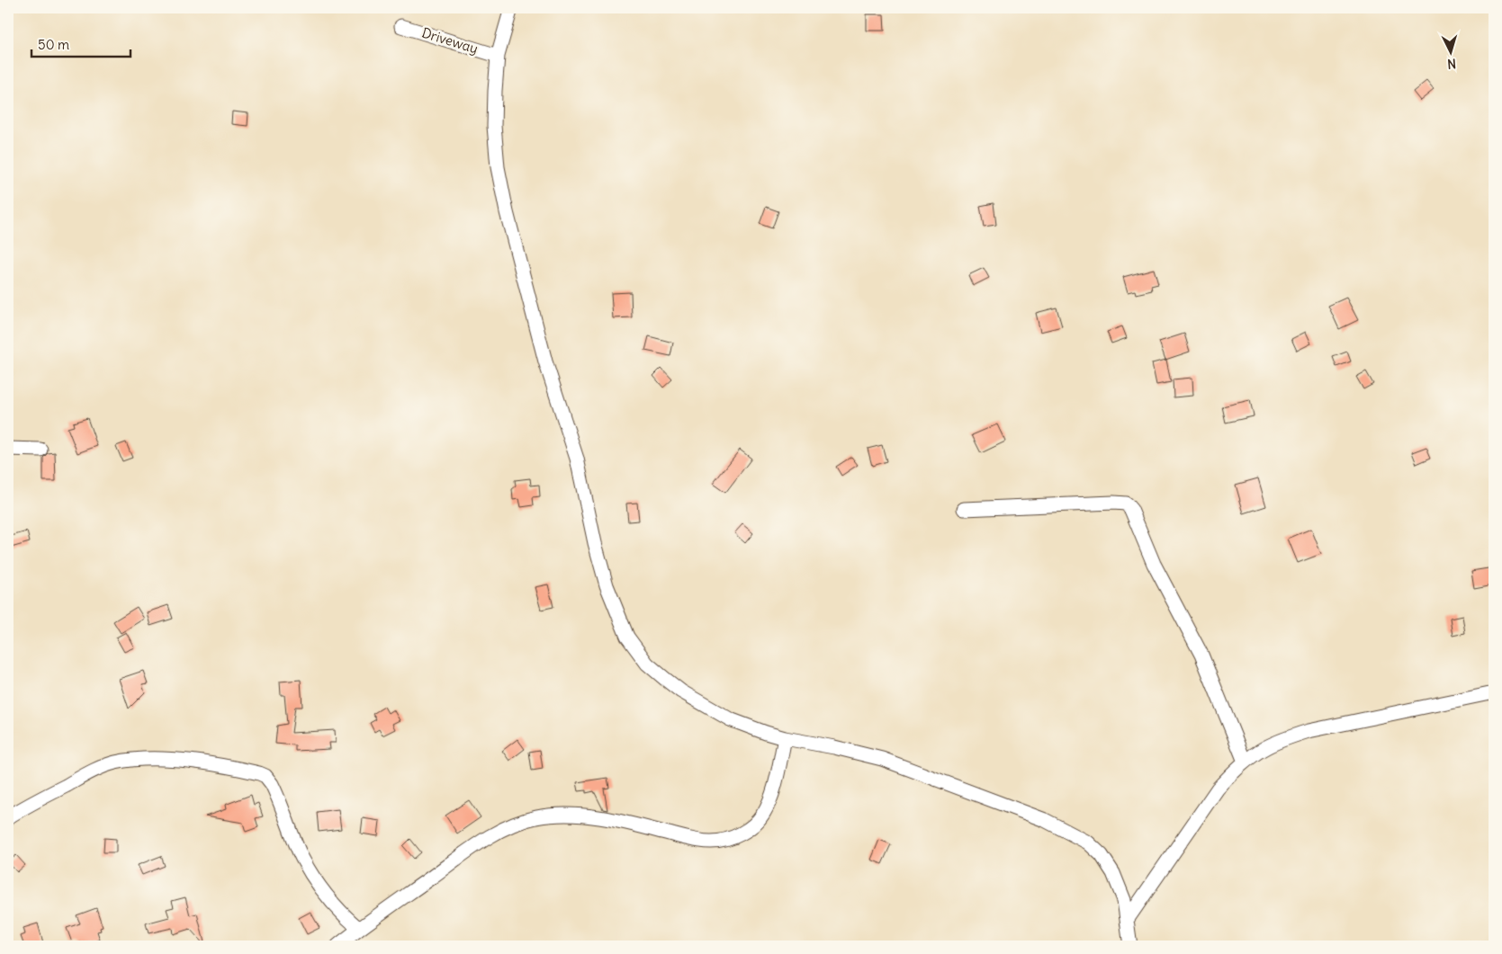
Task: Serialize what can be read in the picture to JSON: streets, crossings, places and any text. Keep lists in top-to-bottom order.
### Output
{
  "streets": {
    "street": ["Driveway"]
  },
  "scale_bar": "50 m",
  "north": "bottom"
}
